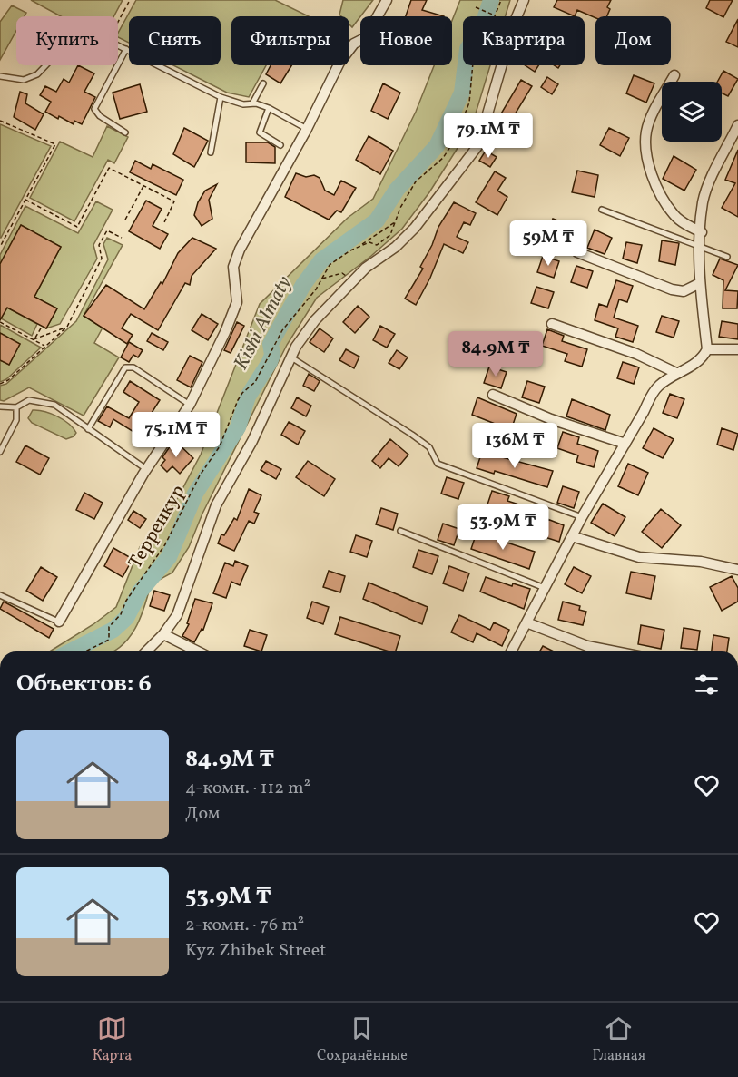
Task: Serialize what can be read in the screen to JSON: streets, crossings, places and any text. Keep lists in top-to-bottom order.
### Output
{
  "streets": {
    "path": ["Терренкур"]
  },
  "water": ["Kіshі Almaty"],
  "page": {
    "chip": [
      "Купить",
      "Снять",
      "Фильтры",
      "Новое",
      "Квартира",
      "Дом"
    ],
    "price": [
      "79.1M ₸",
      "59M ₸",
      "84.9M ₸",
      "75.1M ₸",
      "136M ₸",
      "53.9M ₸"
    ],
    "heading": "Объектов: 6",
    "list": [
      {
        "name": "84.9M ₸",
        "note": "4-комн. · 112 m² · Дом"
      },
      {
        "name": "53.9M ₸",
        "note": "2-комн. · 76 m² · Kyz Zhibek Street"
      }
    ],
    "tabs": ["Карта", "Сохранённые", "Главная"]
  }
}
